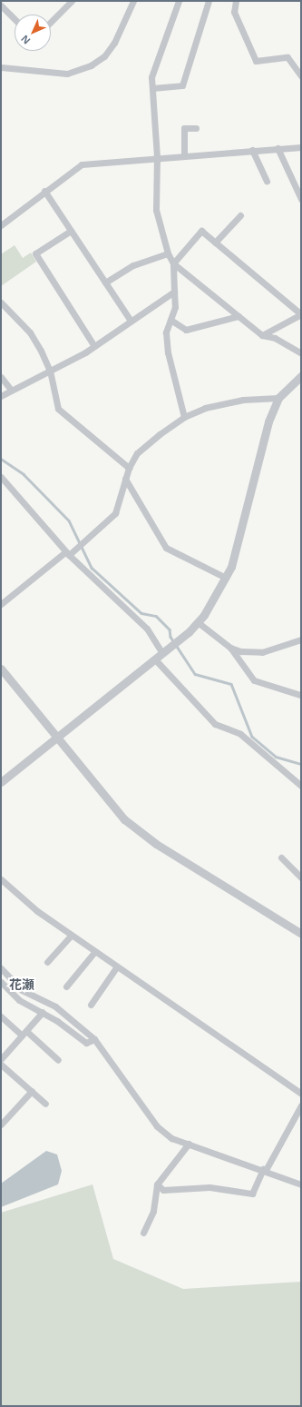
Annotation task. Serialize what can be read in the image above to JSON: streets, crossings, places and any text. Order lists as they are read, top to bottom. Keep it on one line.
{"districts":["花瀬"],"north":"bottom left"}
